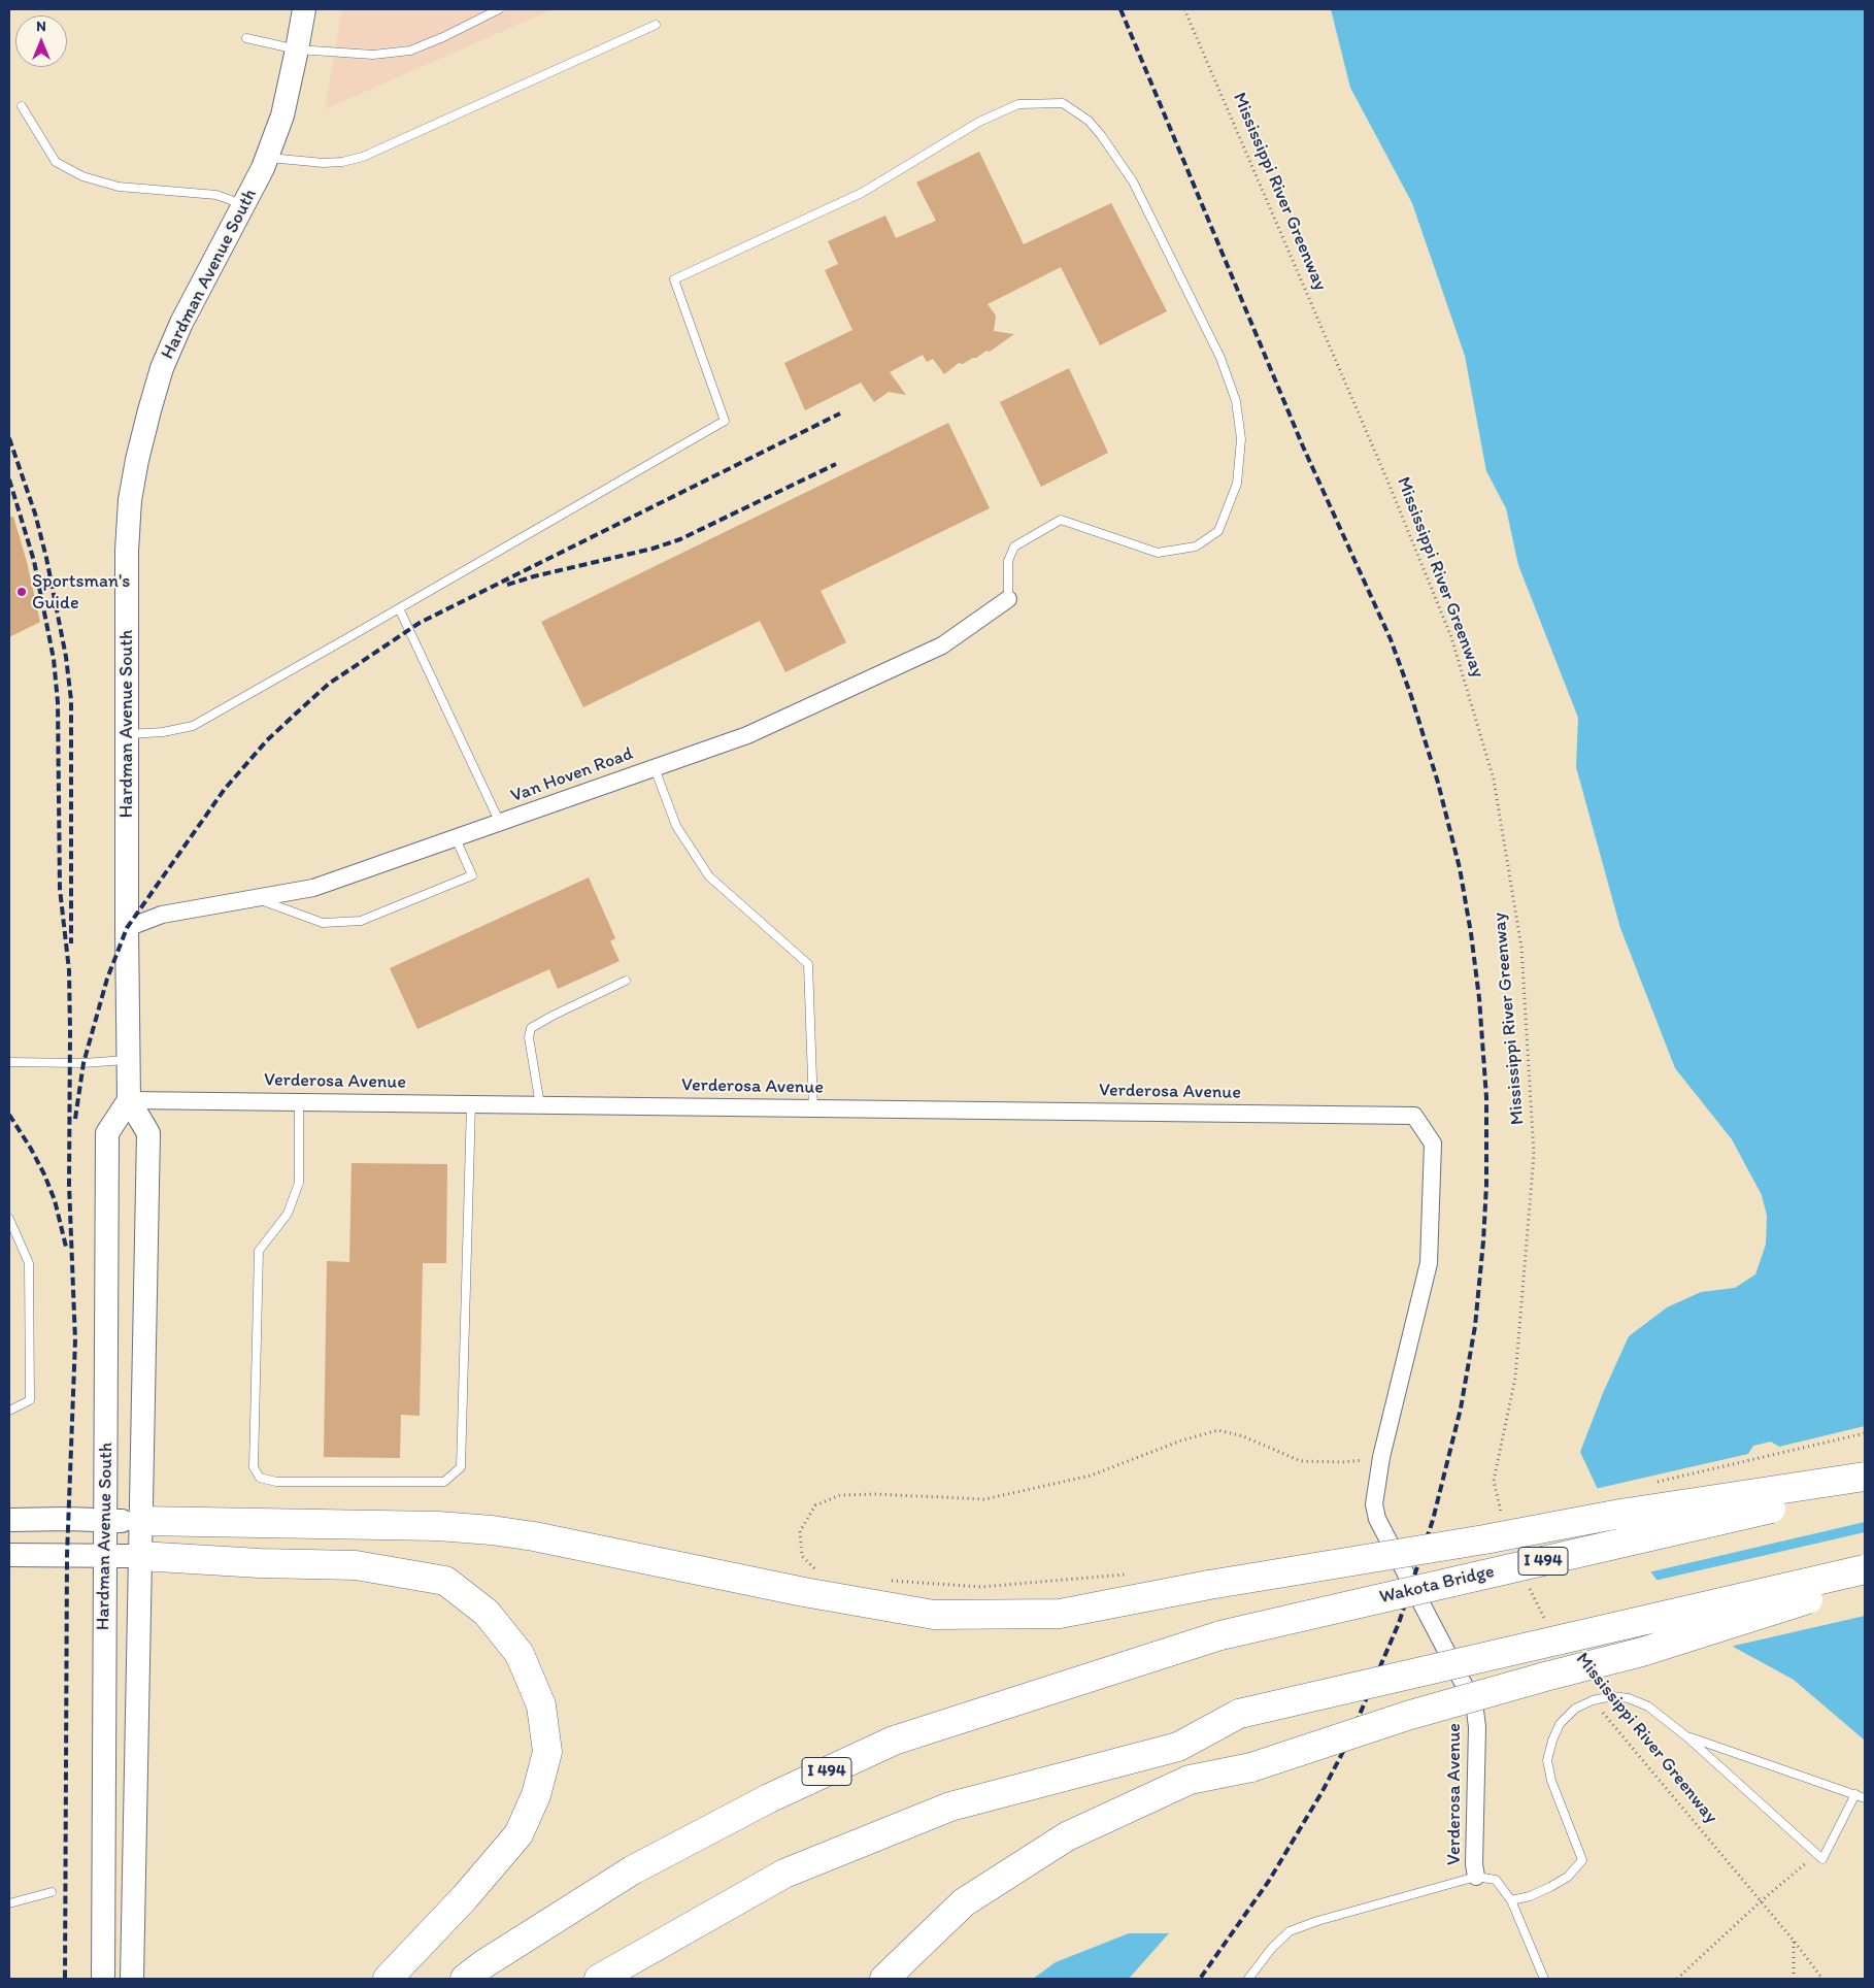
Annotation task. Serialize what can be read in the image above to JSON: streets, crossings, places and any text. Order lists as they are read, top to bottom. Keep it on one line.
{"streets":{"highway":["I 494","Wakota Bridge"],"street":["Hardman Avenue South","Van Hoven Road","Verderosa Avenue"],"path":["Mississippi River Greenway"]},"crossings":[["Hardman Avenue South","Van Hoven Road"],["Hardman Avenue South","Verderosa Avenue"]],"places":["Sportsman's Guide"],"north":"top"}
